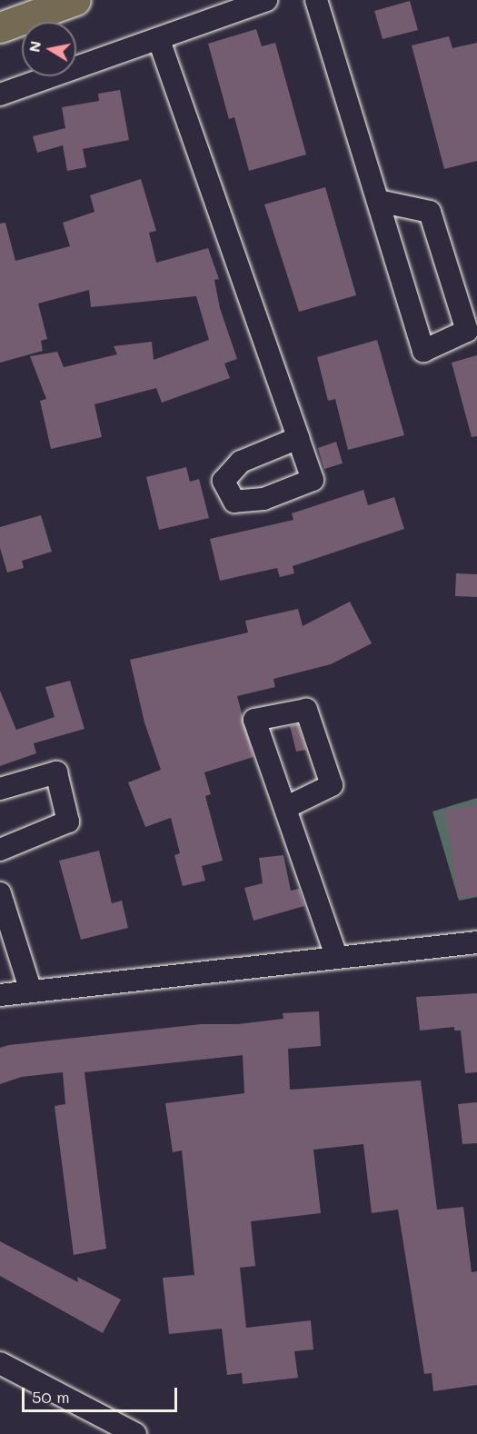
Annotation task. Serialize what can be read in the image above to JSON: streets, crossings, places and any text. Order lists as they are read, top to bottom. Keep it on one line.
{"scale_bar":"50 m","north":"left"}
